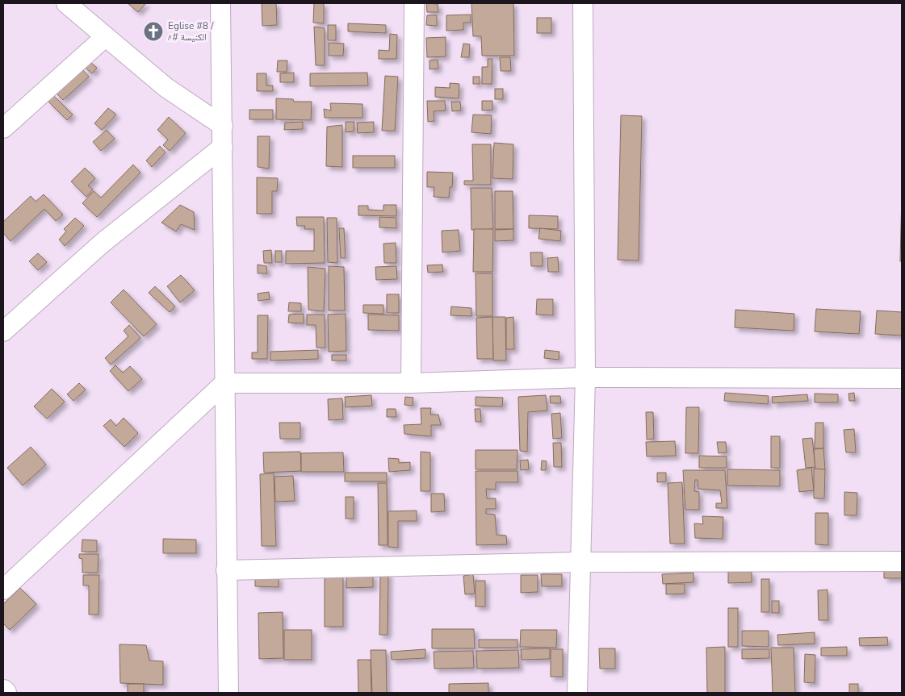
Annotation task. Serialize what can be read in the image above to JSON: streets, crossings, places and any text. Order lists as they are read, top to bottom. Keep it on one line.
{"places":{"church":["Eglise #8 / الكنيسة #٨"]}}
